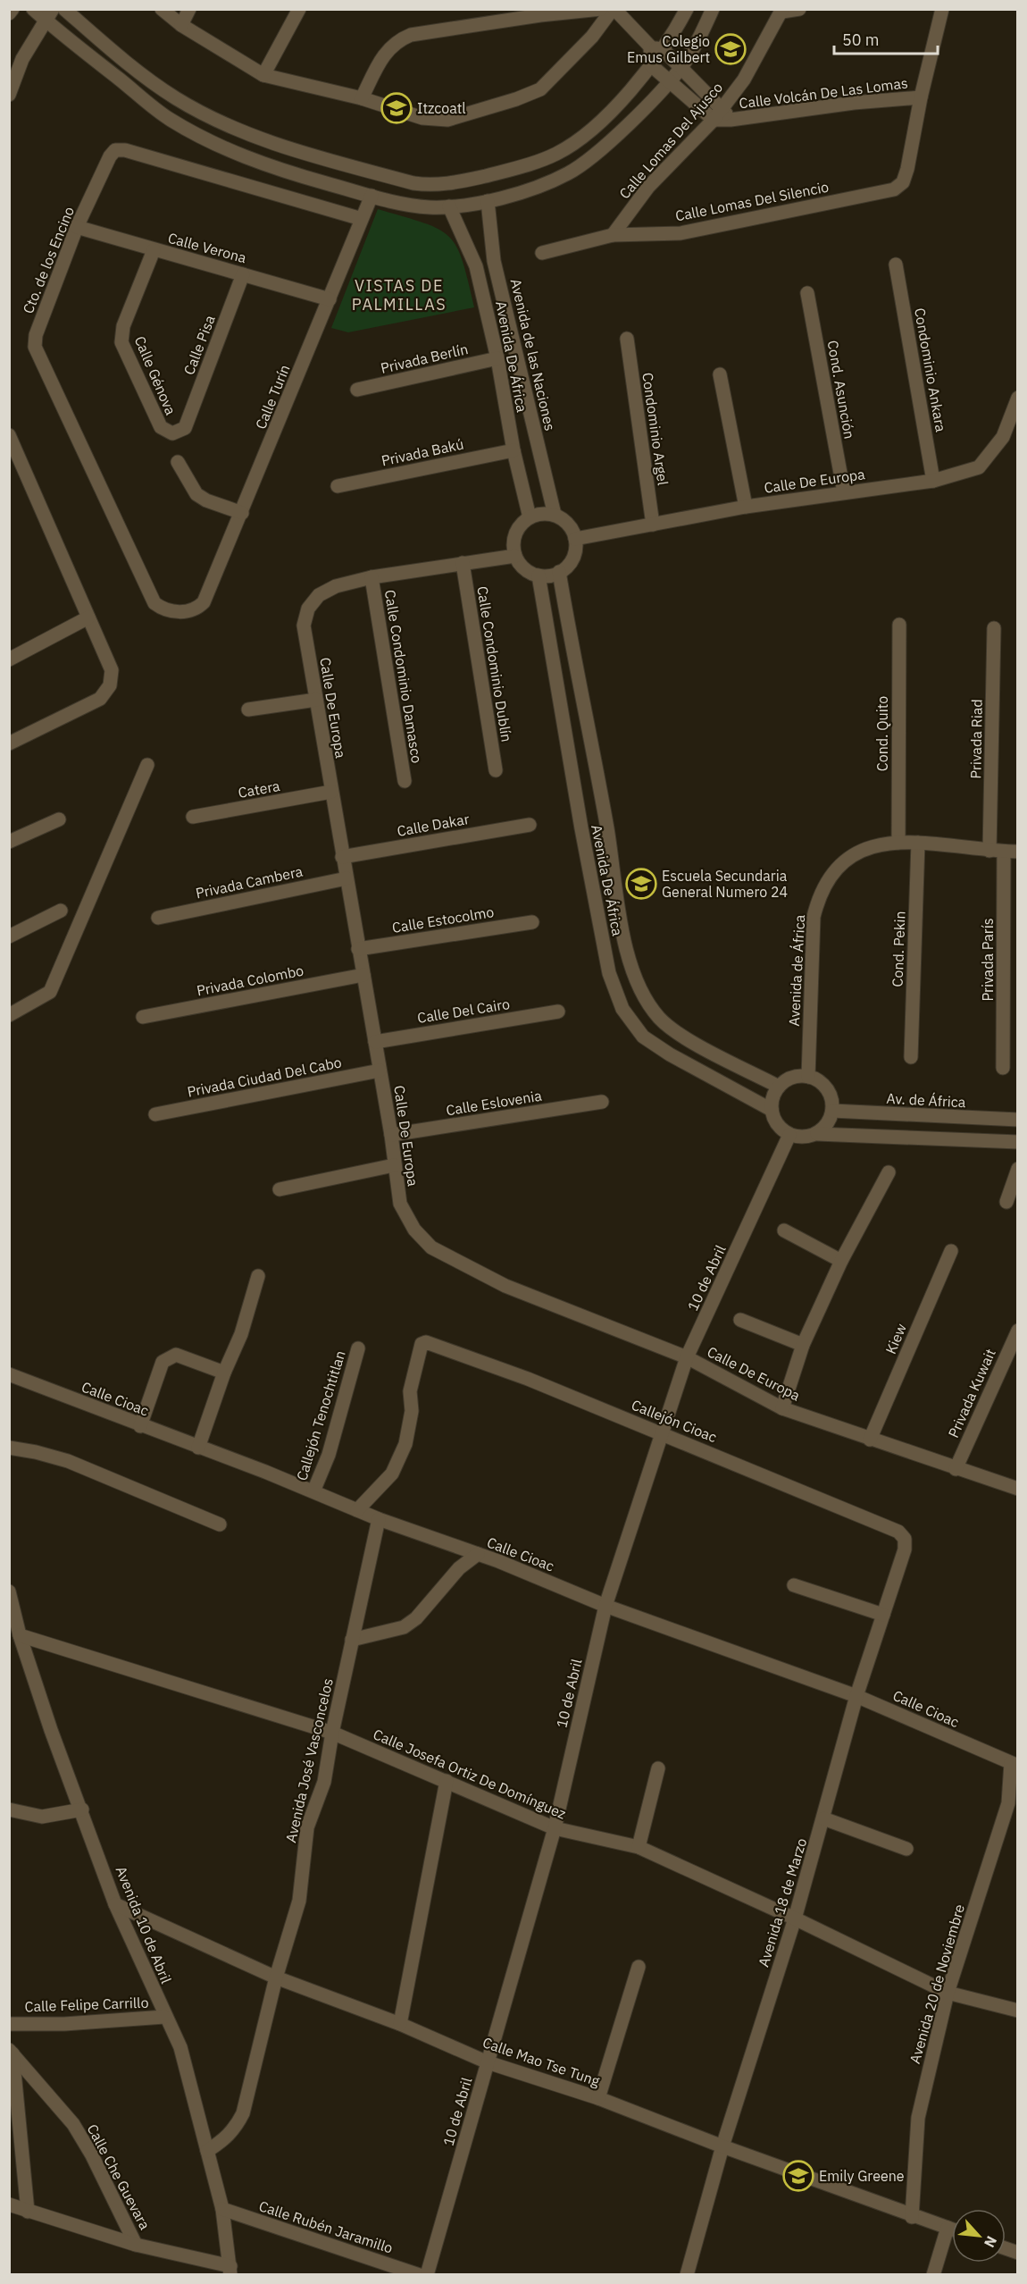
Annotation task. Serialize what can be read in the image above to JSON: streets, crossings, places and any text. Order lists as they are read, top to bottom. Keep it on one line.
{"streets":{"street":["Calle Volcán De Las Lomas","Calle Lomas Del Ajusco","Calle Lomas Del Silencio","Calle Verona","Cto. de los Encino","Calle Pisa","Avenida de las Naciones","Avenida De África","Privada Berlín","Condominio Ankara","Calle Génova","Cond. Asunción","Calle Turín","Condominio Argel","Privada Bakú","Calle De Europa","Calle Condominio Dublín","Calle Condominio Damasco","Cond. Quito","Privada Riad","Catera","Calle Dakar","Privada Cambera","Calle Estocolmo","Cond. Pekin","Privada París","Avenida de África","Privada Colombo","Calle Del Cairo","Privada Ciudad Del Cabo","Av. de África","Calle Eslovenia","10 de Abril","Kiew","Privada Kuwait","Calle Cioac","Callejón Tenochtitlan","Callejón Cioac","Avenida José Vasconcelos","Calle Josefa Ortiz De Domínguez","Avenida 18 de Marzo","Avenida 10 de Abril","Avenida 20 de Noviembre","Calle Felipe Carrillo","Calle Mao Tse Tung","Calle Che Guevara","Calle Rubén Jaramillo"]},"crossings":[["Calle Volcán De Las Lomas","Calle Lomas Del Ajusco"],["Calle Volcán De Las Lomas","Calle Lomas Del Silencio"],["Calle Lomas Del Ajusco","Calle Lomas Del Silencio"],["Calle Verona","Cto. de los Encino"],["Calle Verona","Calle Pisa"],["Calle Verona","Calle Génova"],["Calle Verona","Calle Turín"],["Cto. de los Encino","Calle Turín"],["Calle Pisa","Calle Génova"],["Avenida de las Naciones","Avenida De África"],["Avenida de las Naciones","Calle De Europa"],["Avenida De África","Privada Berlín"],["Avenida De África","Privada Bakú"],["Avenida De África","Calle De Europa"],["Avenida De África","Avenida de África"],["Avenida De África","Av. de África"],["Avenida De África","10 de Abril"],["Condominio Ankara","Calle De Europa"],["Cond. Asunción","Calle De Europa"],["Condominio Argel","Calle De Europa"],["Calle De Europa","Calle Condominio Dublín"],["Calle De Europa","Calle Condominio Damasco"],["Calle De Europa","Catera"],["Calle De Europa","Calle Dakar"],["Calle De Europa","Privada Cambera"],["Calle De Europa","Calle Estocolmo"],["Calle De Europa","Privada Colombo"],["Calle De Europa","Calle Del Cairo"],["Calle De Europa","Privada Ciudad Del Cabo"],["Calle De Europa","Calle Eslovenia"],["Calle De Europa","10 de Abril"],["Calle De Europa","Kiew"],["Calle De Europa","Privada Kuwait"],["Cond. Quito","Avenida de África"],["Privada Riad","Avenida de África"],["Cond. Pekin","Avenida de África"],["Privada París","Avenida de África"],["Avenida de África","Av. de África"],["Avenida de África","10 de Abril"],["Av. de África","10 de Abril"],["10 de Abril","Calle Cioac"],["10 de Abril","Callejón Cioac"],["10 de Abril","Calle Josefa Ortiz De Domínguez"],["10 de Abril","Calle Mao Tse Tung"],["Calle Cioac","Callejón Tenochtitlan"],["Calle Cioac","Callejón Cioac"],["Calle Cioac","Avenida José Vasconcelos"],["Calle Cioac","Avenida 18 de Marzo"],["Calle Cioac","Avenida 20 de Noviembre"],["Callejón Cioac","Avenida 18 de Marzo"],["Avenida José Vasconcelos","Calle Josefa Ortiz De Domínguez"],["Avenida José Vasconcelos","Avenida 10 de Abril"],["Avenida José Vasconcelos","Calle Mao Tse Tung"],["Calle Josefa Ortiz De Domínguez","Avenida 18 de Marzo"],["Calle Josefa Ortiz De Domínguez","Avenida 10 de Abril"],["Calle Josefa Ortiz De Domínguez","Avenida 20 de Noviembre"],["Avenida 18 de Marzo","Calle Mao Tse Tung"],["Avenida 10 de Abril","Calle Felipe Carrillo"],["Avenida 10 de Abril","Calle Mao Tse Tung"],["Avenida 10 de Abril","Calle Rubén Jaramillo"],["Avenida 20 de Noviembre","Calle Mao Tse Tung"]],"districts":["VISTAS DE PALMILLAS"],"places":{"school or university":["Colegio Emus Gilbert","Itzcoatl","Escuela Secundaria General Numero 24","Emily Greene"]},"scale_bar":"50 m","north":"bottom right"}
